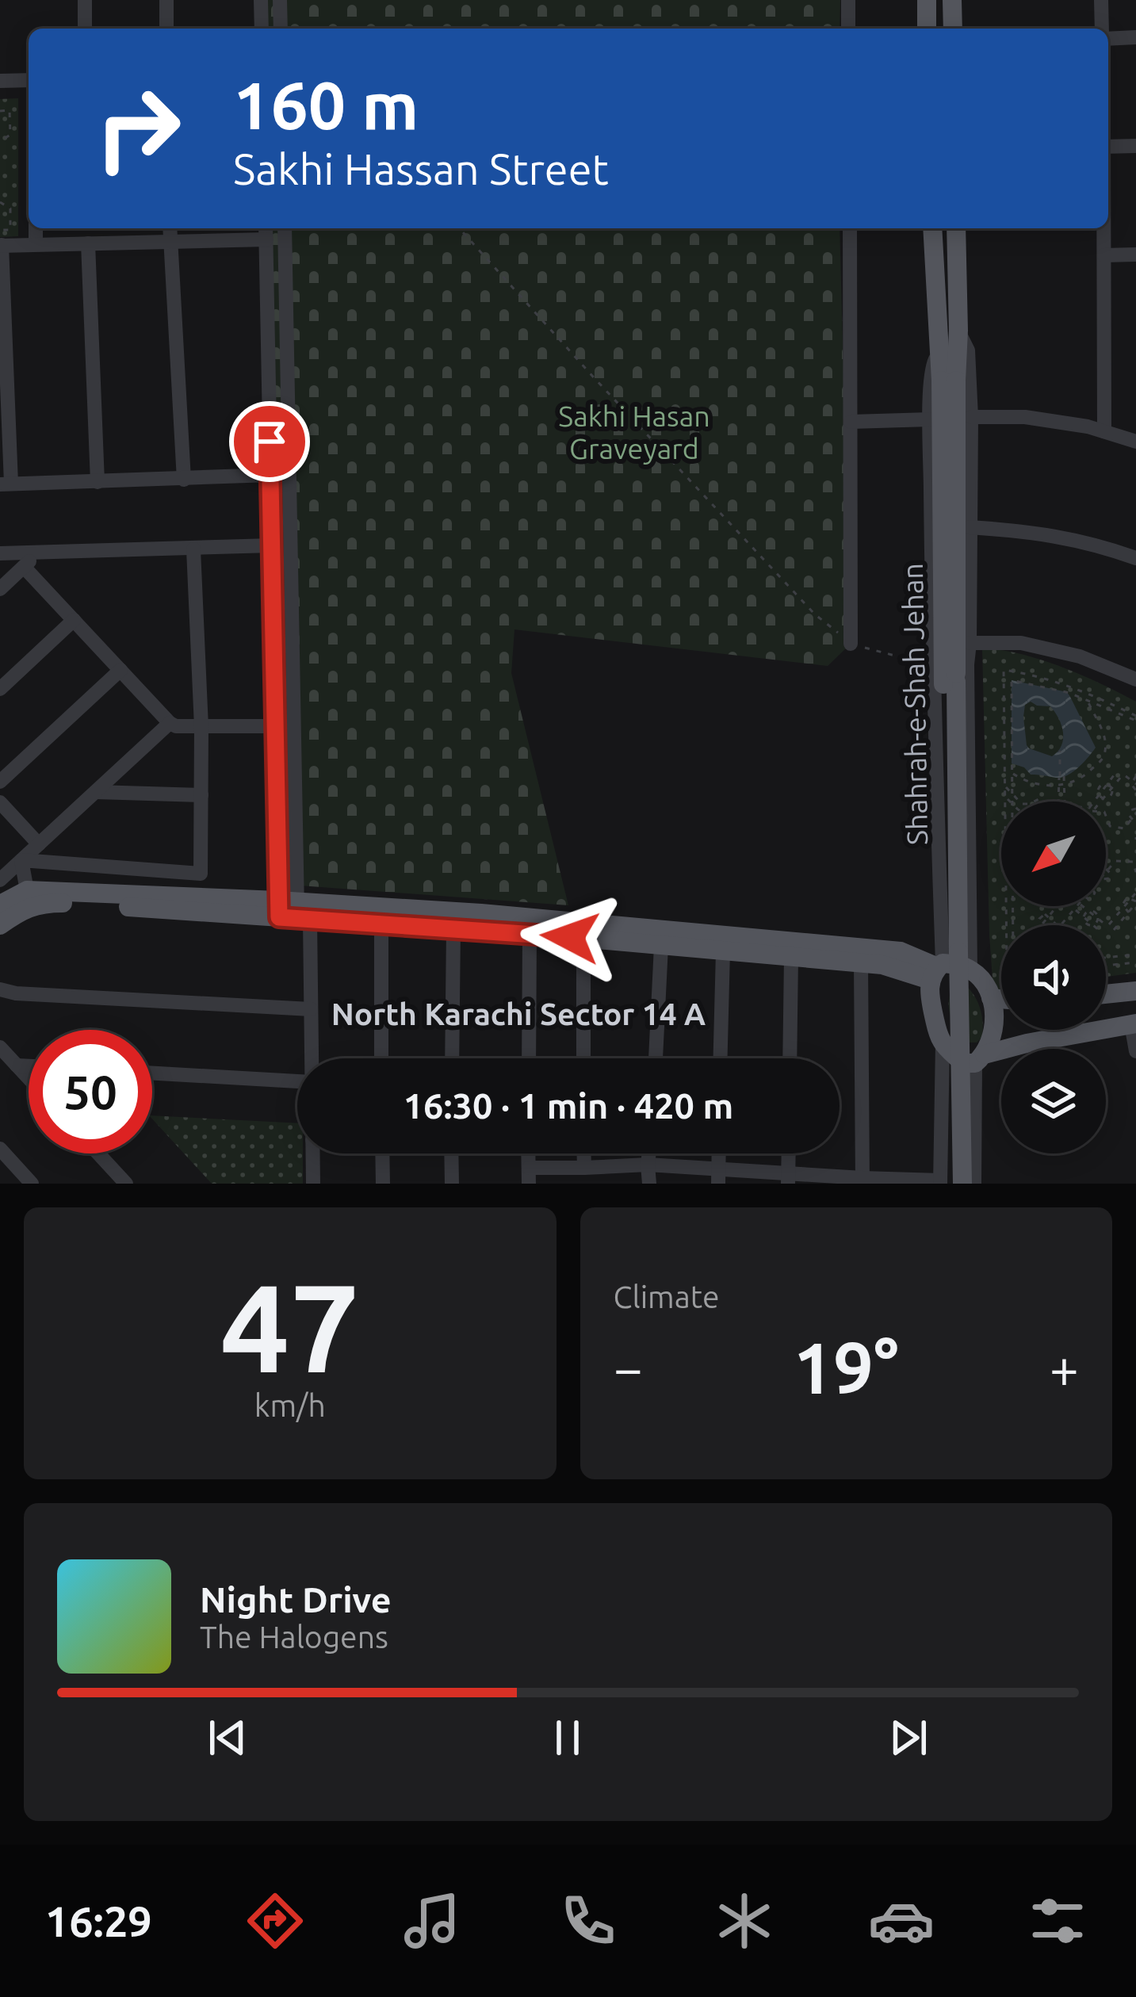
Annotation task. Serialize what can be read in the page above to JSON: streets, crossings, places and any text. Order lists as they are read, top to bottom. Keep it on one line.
{"streets":{"main road":["Shahrah-e-Shah Jehan"]},"districts":["North Karachi Sector 14 A"],"parks":["Sakhi Hasan Graveyard"],"north":"bottom left","page":{"turn":["160 m","Sakhi Hassan Street"],"limit":"50","trip":"16:30 · 1 min · 420 m","tile":[["47","km/h"],"Climate"],"heat":["−","19°","+"],"song":["Night Drive","The Halogens"],"tabs":"16:29"}}
